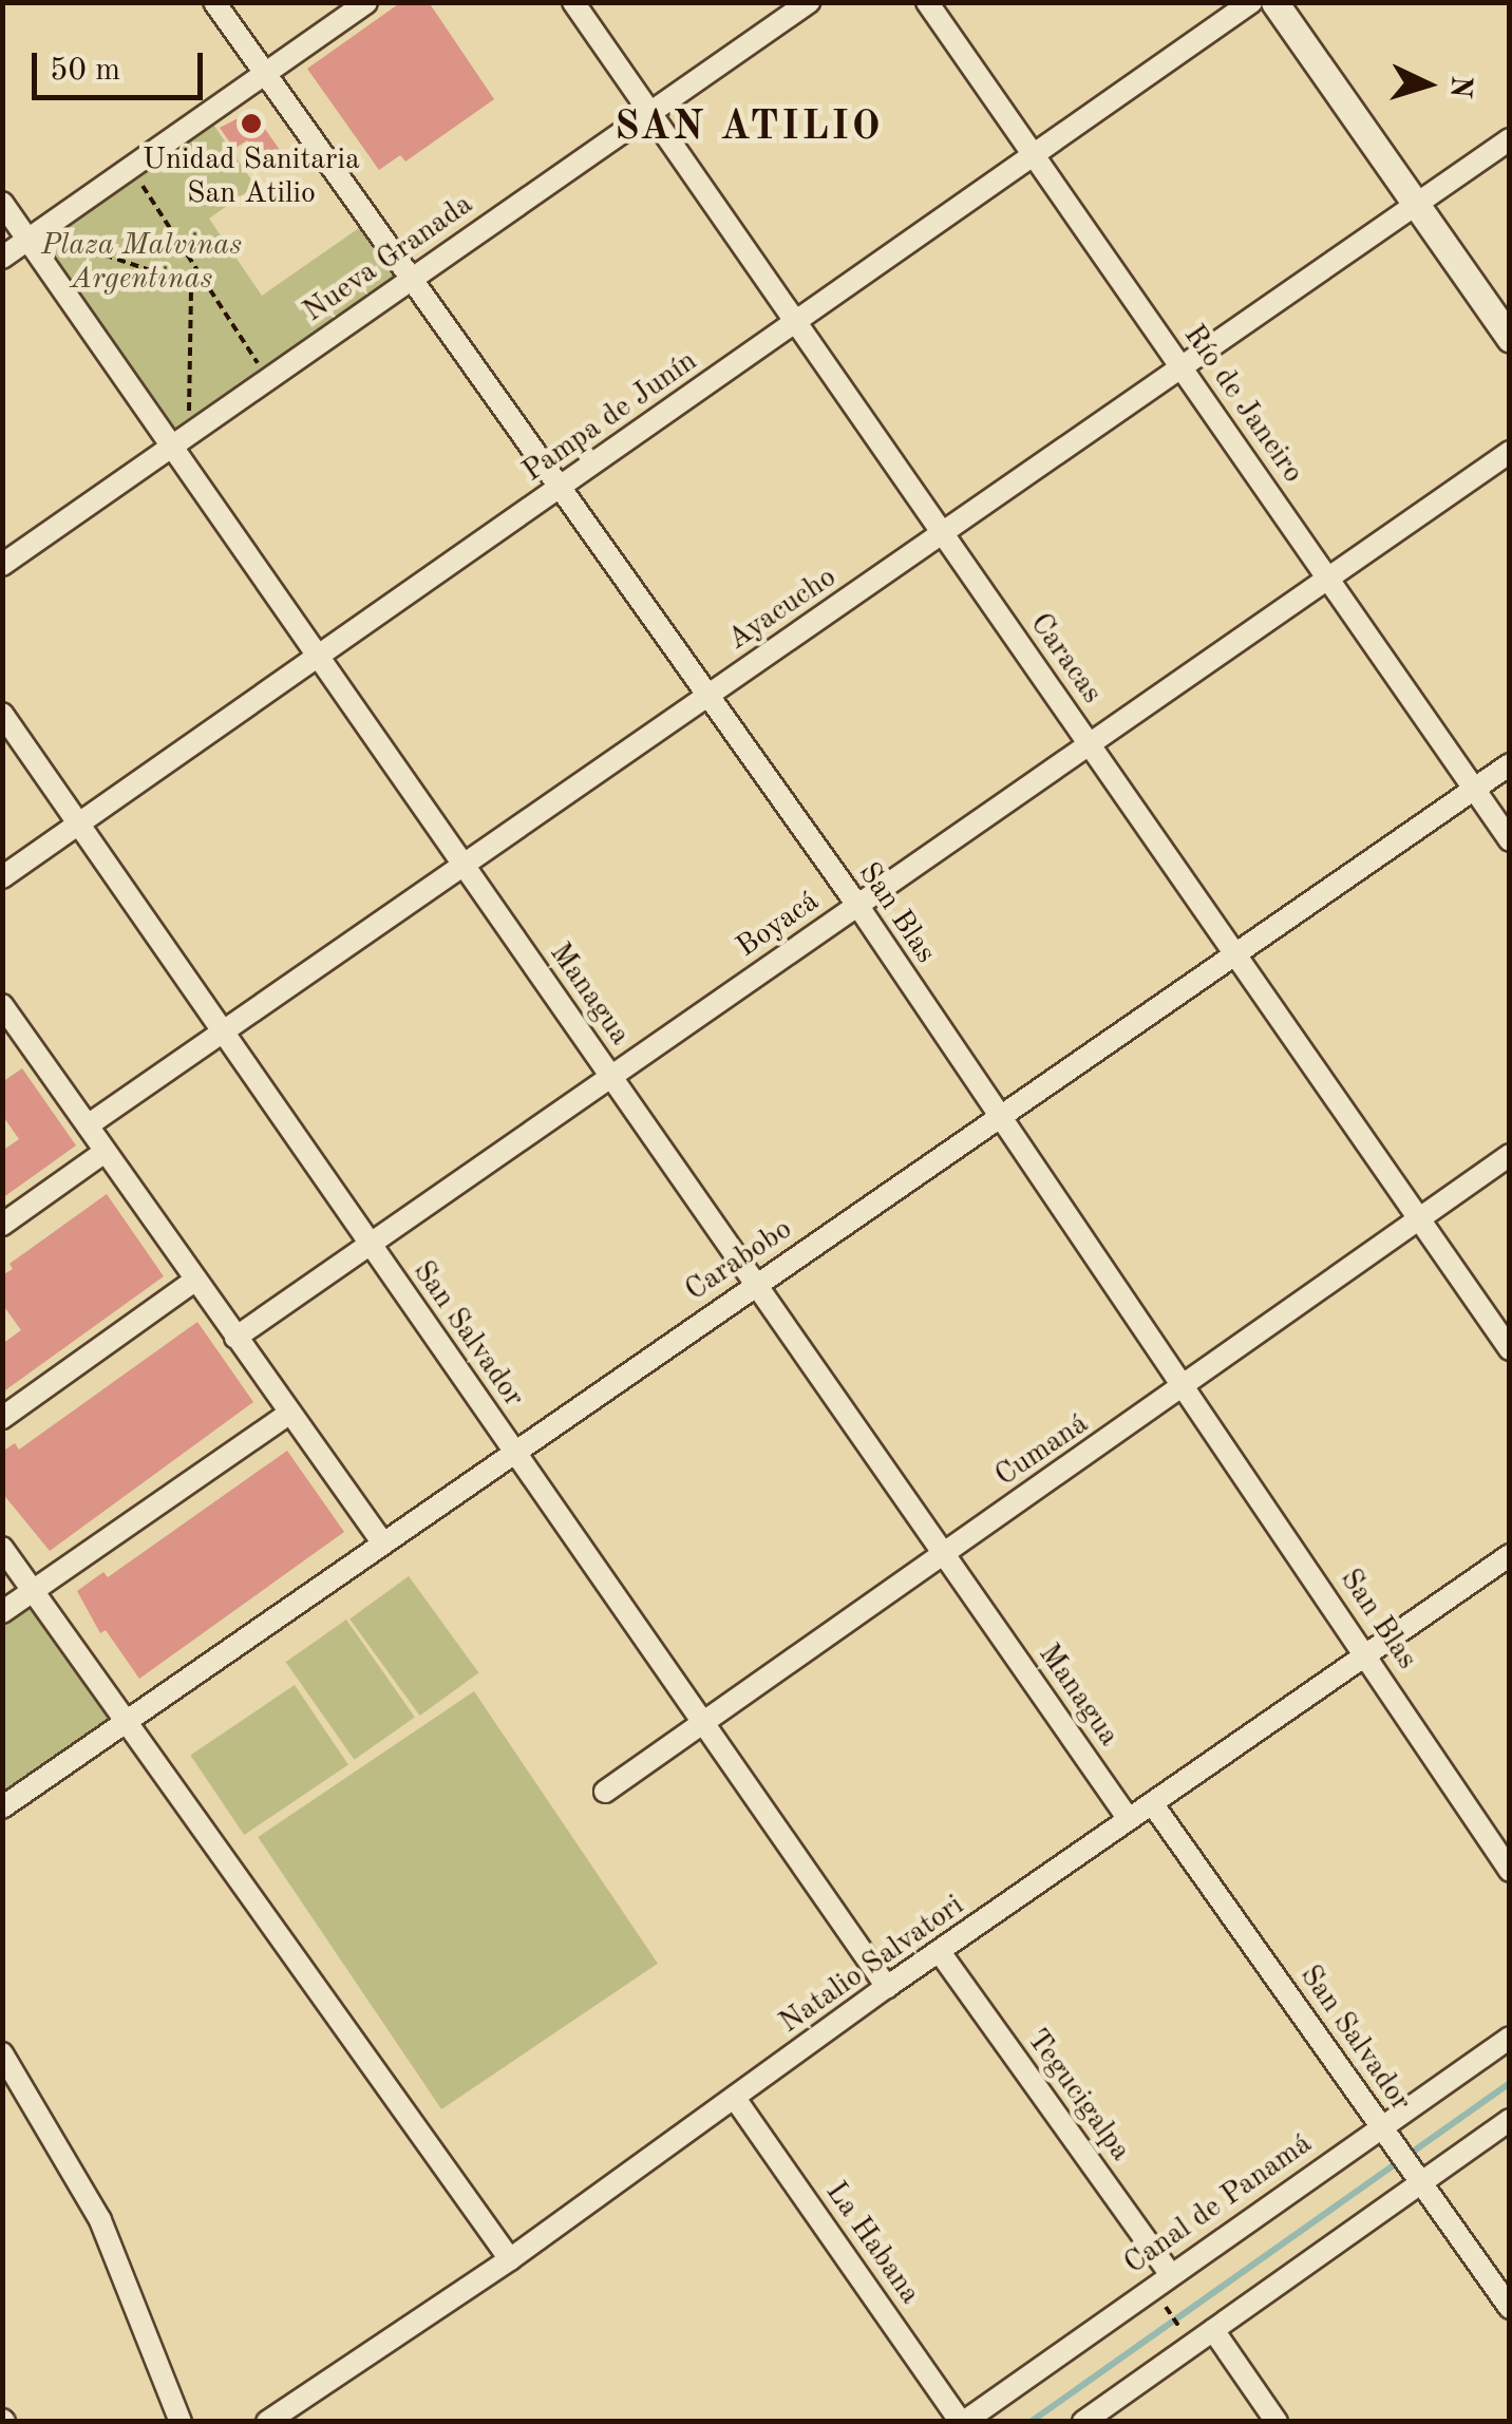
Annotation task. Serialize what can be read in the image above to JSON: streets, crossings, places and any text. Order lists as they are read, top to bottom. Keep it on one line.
{"streets":{"street":["Nueva Granada","Río de Janeiro","Pampa de Junín","Ayacucho","Caracas","San Blas","Boyacá","Managua","Carabobo","San Salvador","Cumaná","Natalio Salvatori","Tegucigalpa","Canal de Panamá","La Habana"]},"crossings":[["Nueva Granada","Caracas"],["Nueva Granada","San Blas"],["Nueva Granada","Managua"],["Río de Janeiro","Pampa de Junín"],["Río de Janeiro","Ayacucho"],["Río de Janeiro","Boyacá"],["Río de Janeiro","Carabobo"],["Pampa de Junín","Caracas"],["Pampa de Junín","San Blas"],["Pampa de Junín","Managua"],["Pampa de Junín","San Salvador"],["Ayacucho","Caracas"],["Ayacucho","San Blas"],["Ayacucho","Managua"],["Ayacucho","San Salvador"],["Caracas","Boyacá"],["Caracas","Carabobo"],["Caracas","Cumaná"],["San Blas","Boyacá"],["San Blas","Carabobo"],["San Blas","Cumaná"],["San Blas","Natalio Salvatori"],["Boyacá","Managua"],["Boyacá","San Salvador"],["Managua","Carabobo"],["Managua","Cumaná"],["Managua","Natalio Salvatori"],["Carabobo","San Salvador"],["San Salvador","Cumaná"],["San Salvador","Natalio Salvatori"],["San Salvador","Canal de Panamá"],["Natalio Salvatori","Tegucigalpa"],["Natalio Salvatori","La Habana"],["Tegucigalpa","Canal de Panamá"],["Canal de Panamá","La Habana"]],"districts":["SAN ATILIO"],"parks":["Plaza Malvinas Argentinas"],"places":["Unidad Sanitaria San Atilio"],"scale_bar":"50 m","north":"right"}
